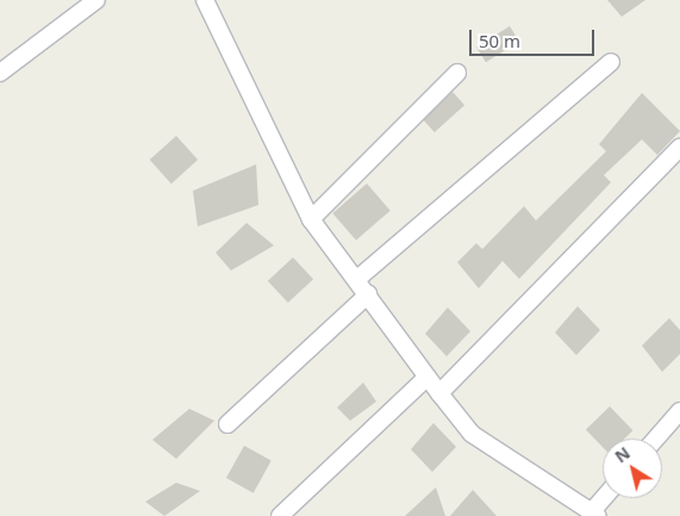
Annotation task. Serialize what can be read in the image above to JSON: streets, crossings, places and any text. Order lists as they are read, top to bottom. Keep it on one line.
{"scale_bar":"50 m","north":"top left"}
